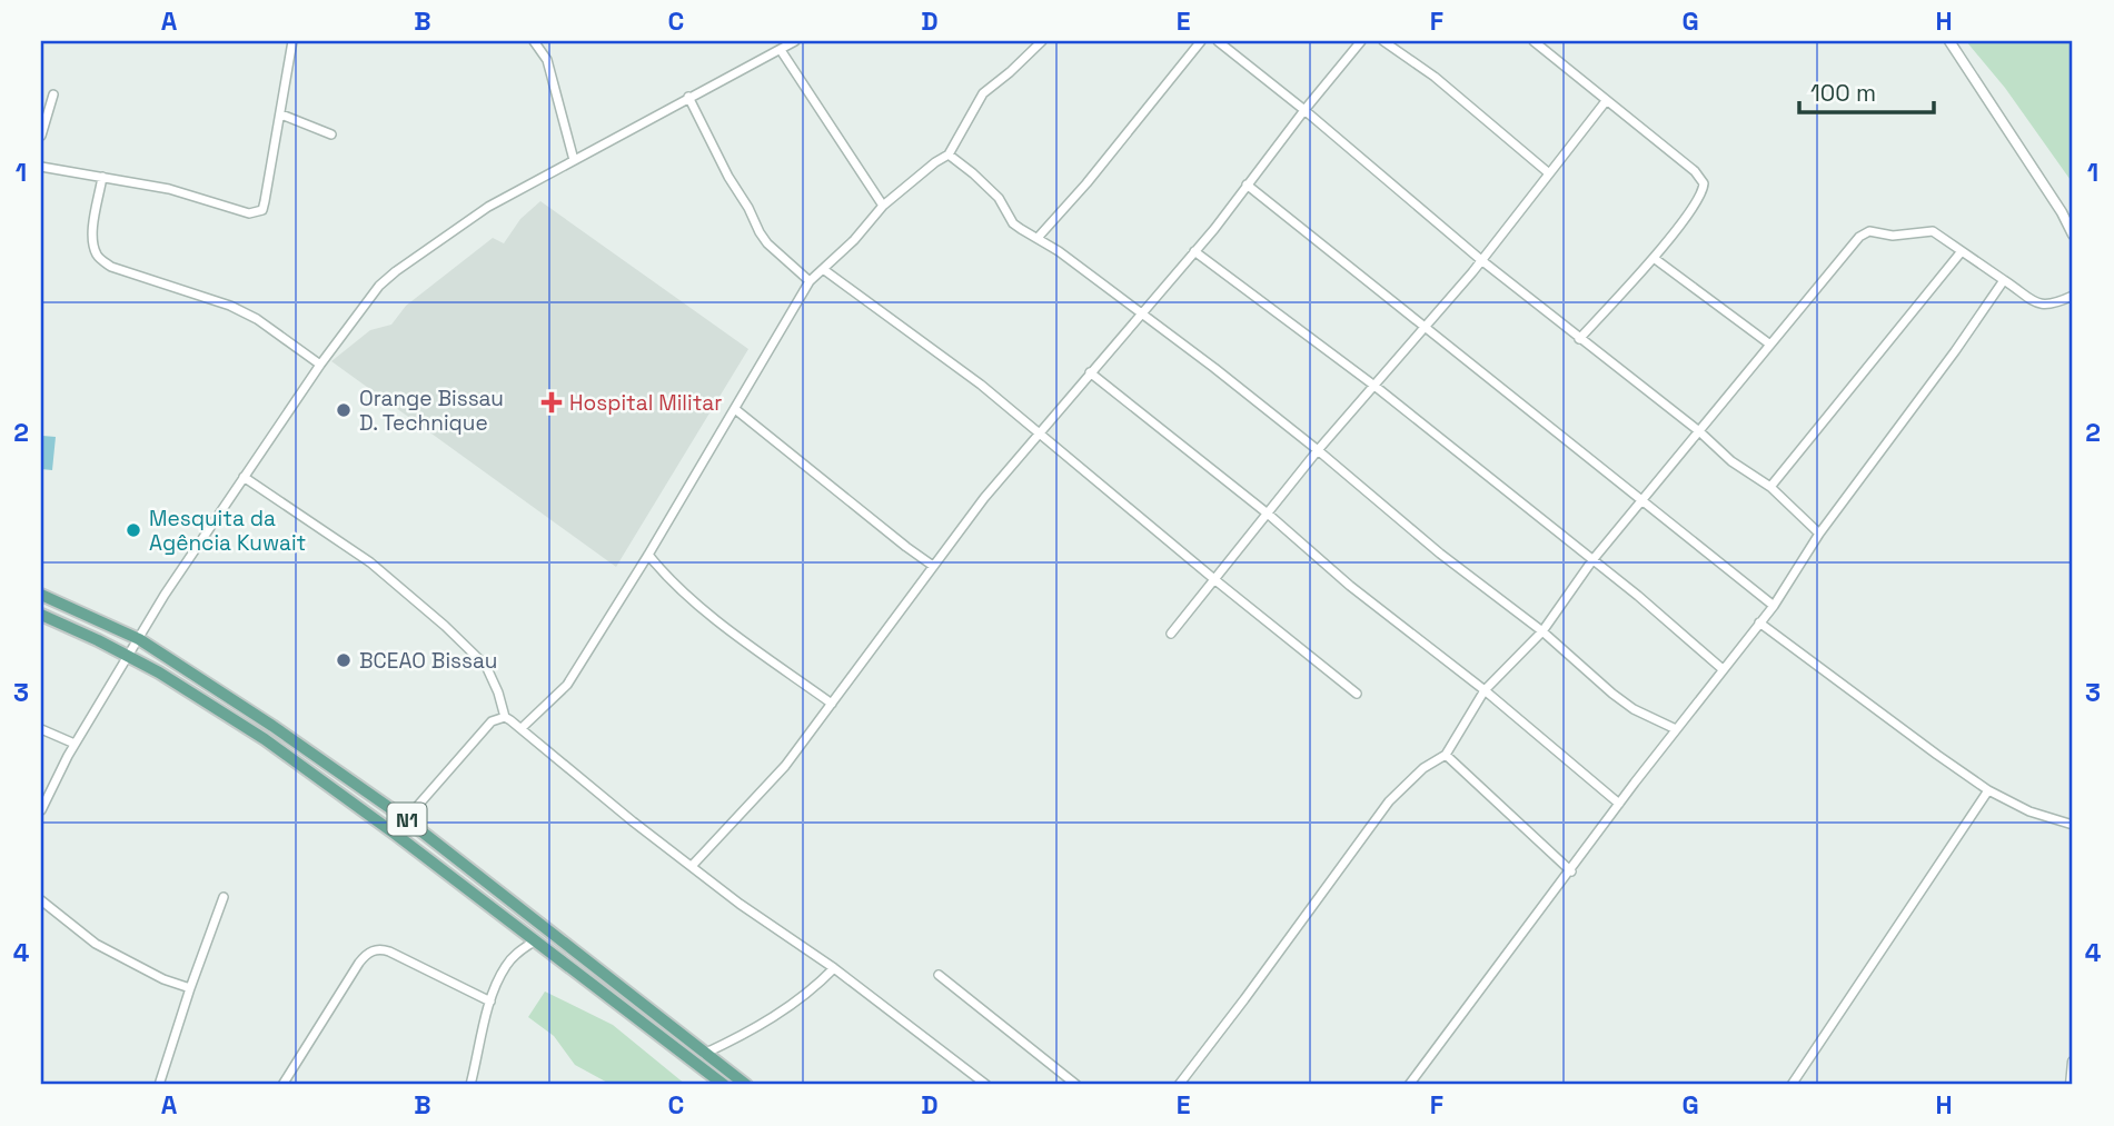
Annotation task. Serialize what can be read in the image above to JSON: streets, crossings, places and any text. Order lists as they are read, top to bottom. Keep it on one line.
{"streets":{"main road":["N1"]},"places":{"health":["Hospital Militar"],"other":["Orange Bissau D. Technique","Mesquita da Agência Kuwait","BCEAO Bissau"]},"scale_bar":"100 m","grid":{"columns":["A","B","C","D","E","F","G","H"],"rows":["1","2","3","4"]}}
